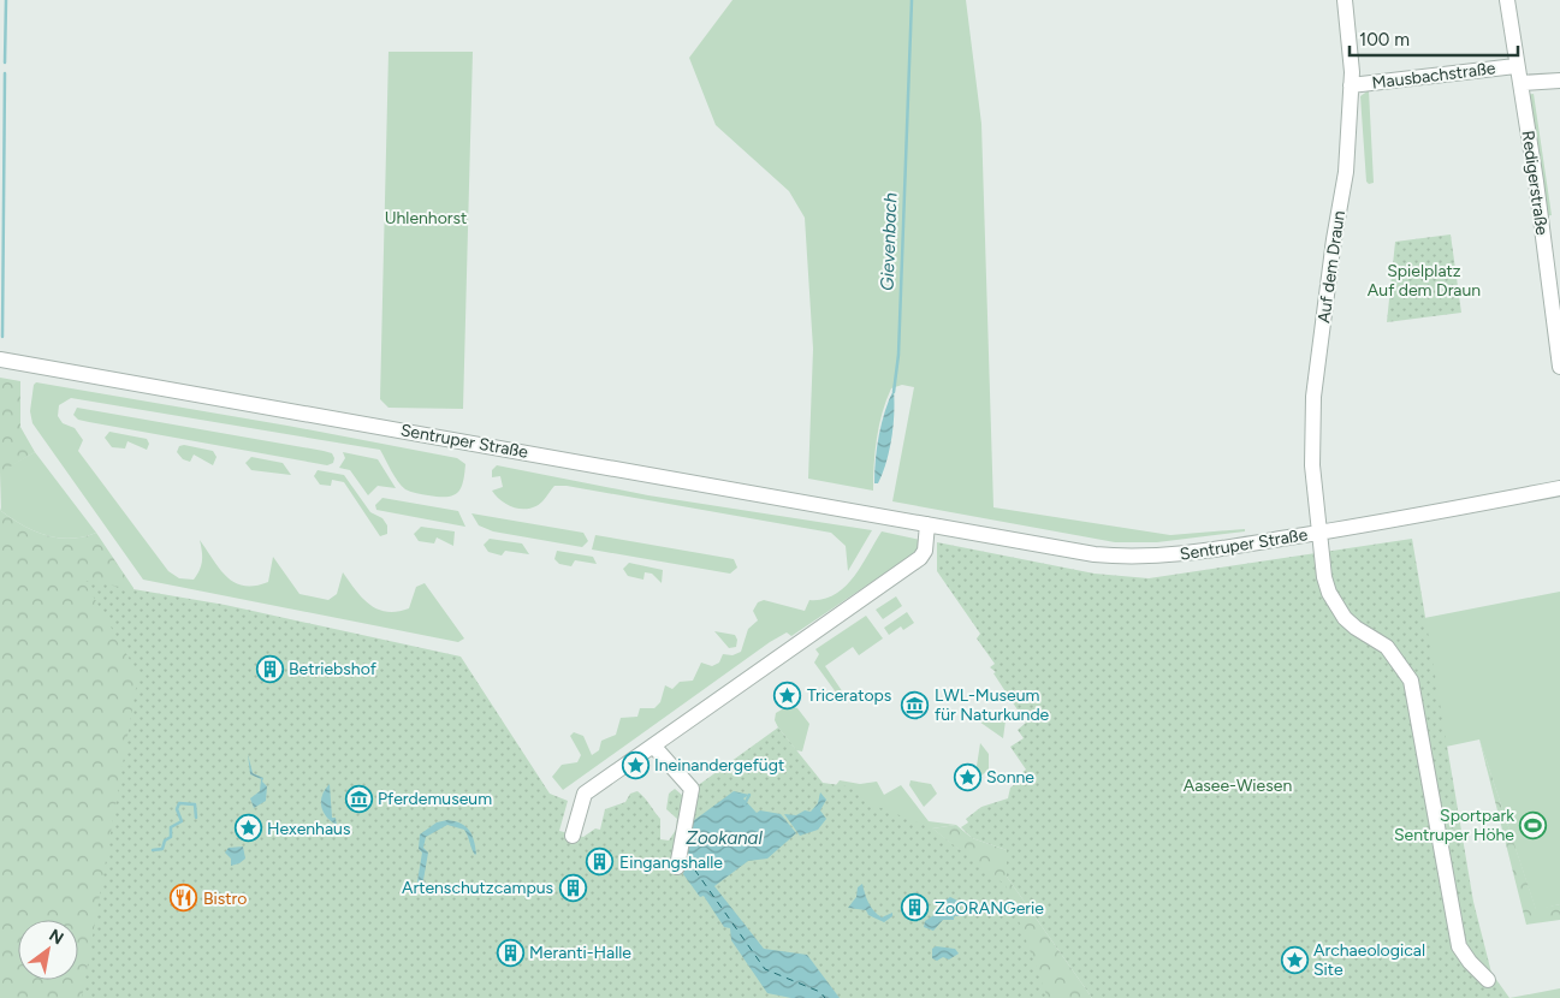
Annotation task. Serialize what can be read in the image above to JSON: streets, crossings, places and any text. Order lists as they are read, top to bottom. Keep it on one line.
{"streets":{"street":["Mausbachstraße","Redigerstraße","Auf dem Draun","Sentruper Straße"]},"crossings":[["Mausbachstraße","Redigerstraße"],["Mausbachstraße","Auf dem Draun"],["Auf dem Draun","Sentruper Straße"]],"water":["Gievenbach","Zookanal"],"parks":["Uhlenhorst","Spielplatz Auf dem Draun","Aasee-Wiesen"],"places":{"building":["Betriebshof","Eingangshalle","Artenschutzcampus","ZoORANGerie","Meranti-Halle"],"place":["Triceratops","Ineinandergefügt","Sonne","Hexenhaus","Archaeological Site"],"museum":["LWL-Museum für Naturkunde","Pferdemuseum"],"sports":["Sportpark Sentruper Höhe"],"restaurant":["Bistro"]},"scale_bar":"100 m","north":"top right"}
